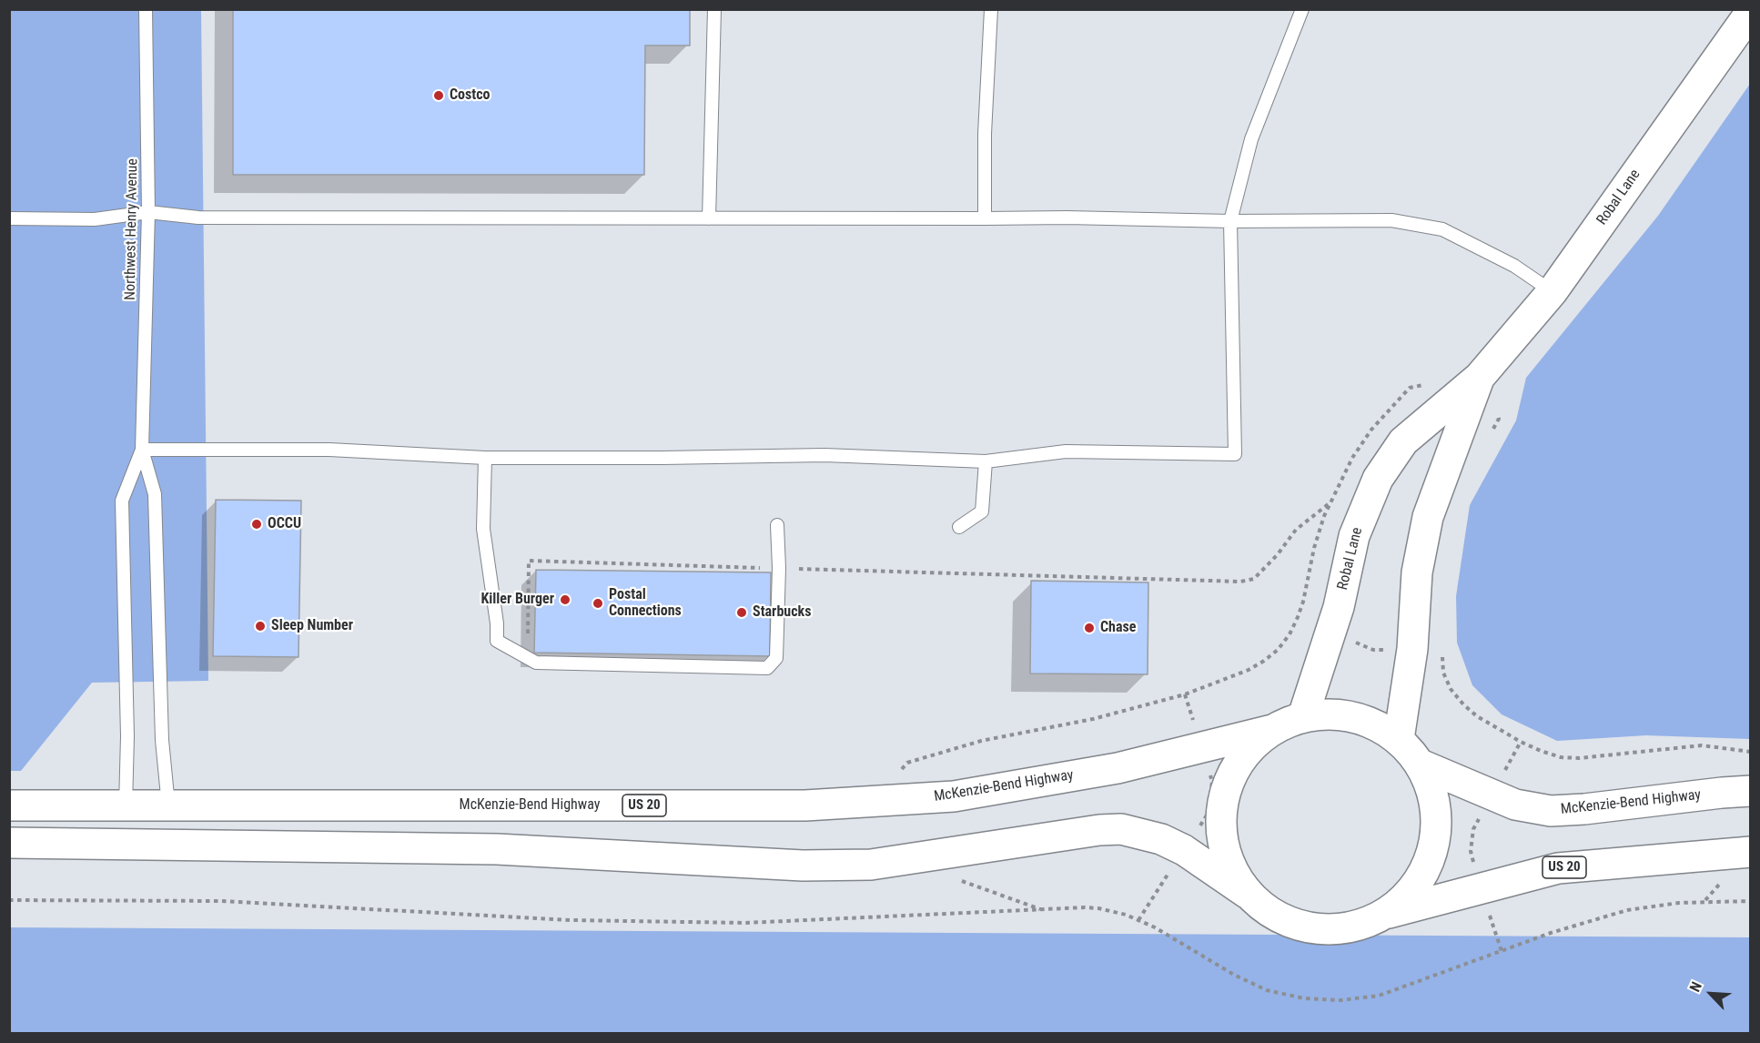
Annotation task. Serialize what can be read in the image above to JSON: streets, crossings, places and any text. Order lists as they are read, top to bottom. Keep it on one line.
{"streets":{"main road":["Robal Lane","McKenzie-Bend Highway","US 20"],"lane":["Northwest Henry Avenue"]},"places":["Costco","OCCU","Killer Burger","Postal Connections","Starbucks","Sleep Number","Chase"],"north":"top left"}
